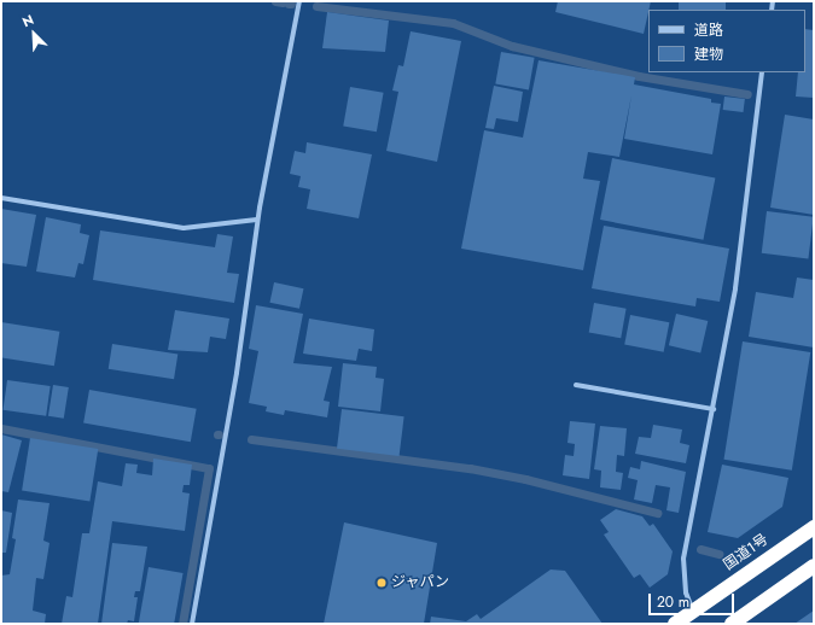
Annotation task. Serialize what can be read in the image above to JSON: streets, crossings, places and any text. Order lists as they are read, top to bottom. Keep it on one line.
{"streets":{"highway":["国道1号"]},"places":["ジャパン"],"legend":["道路","建物"],"scale_bar":"20 m","north":"top left"}
